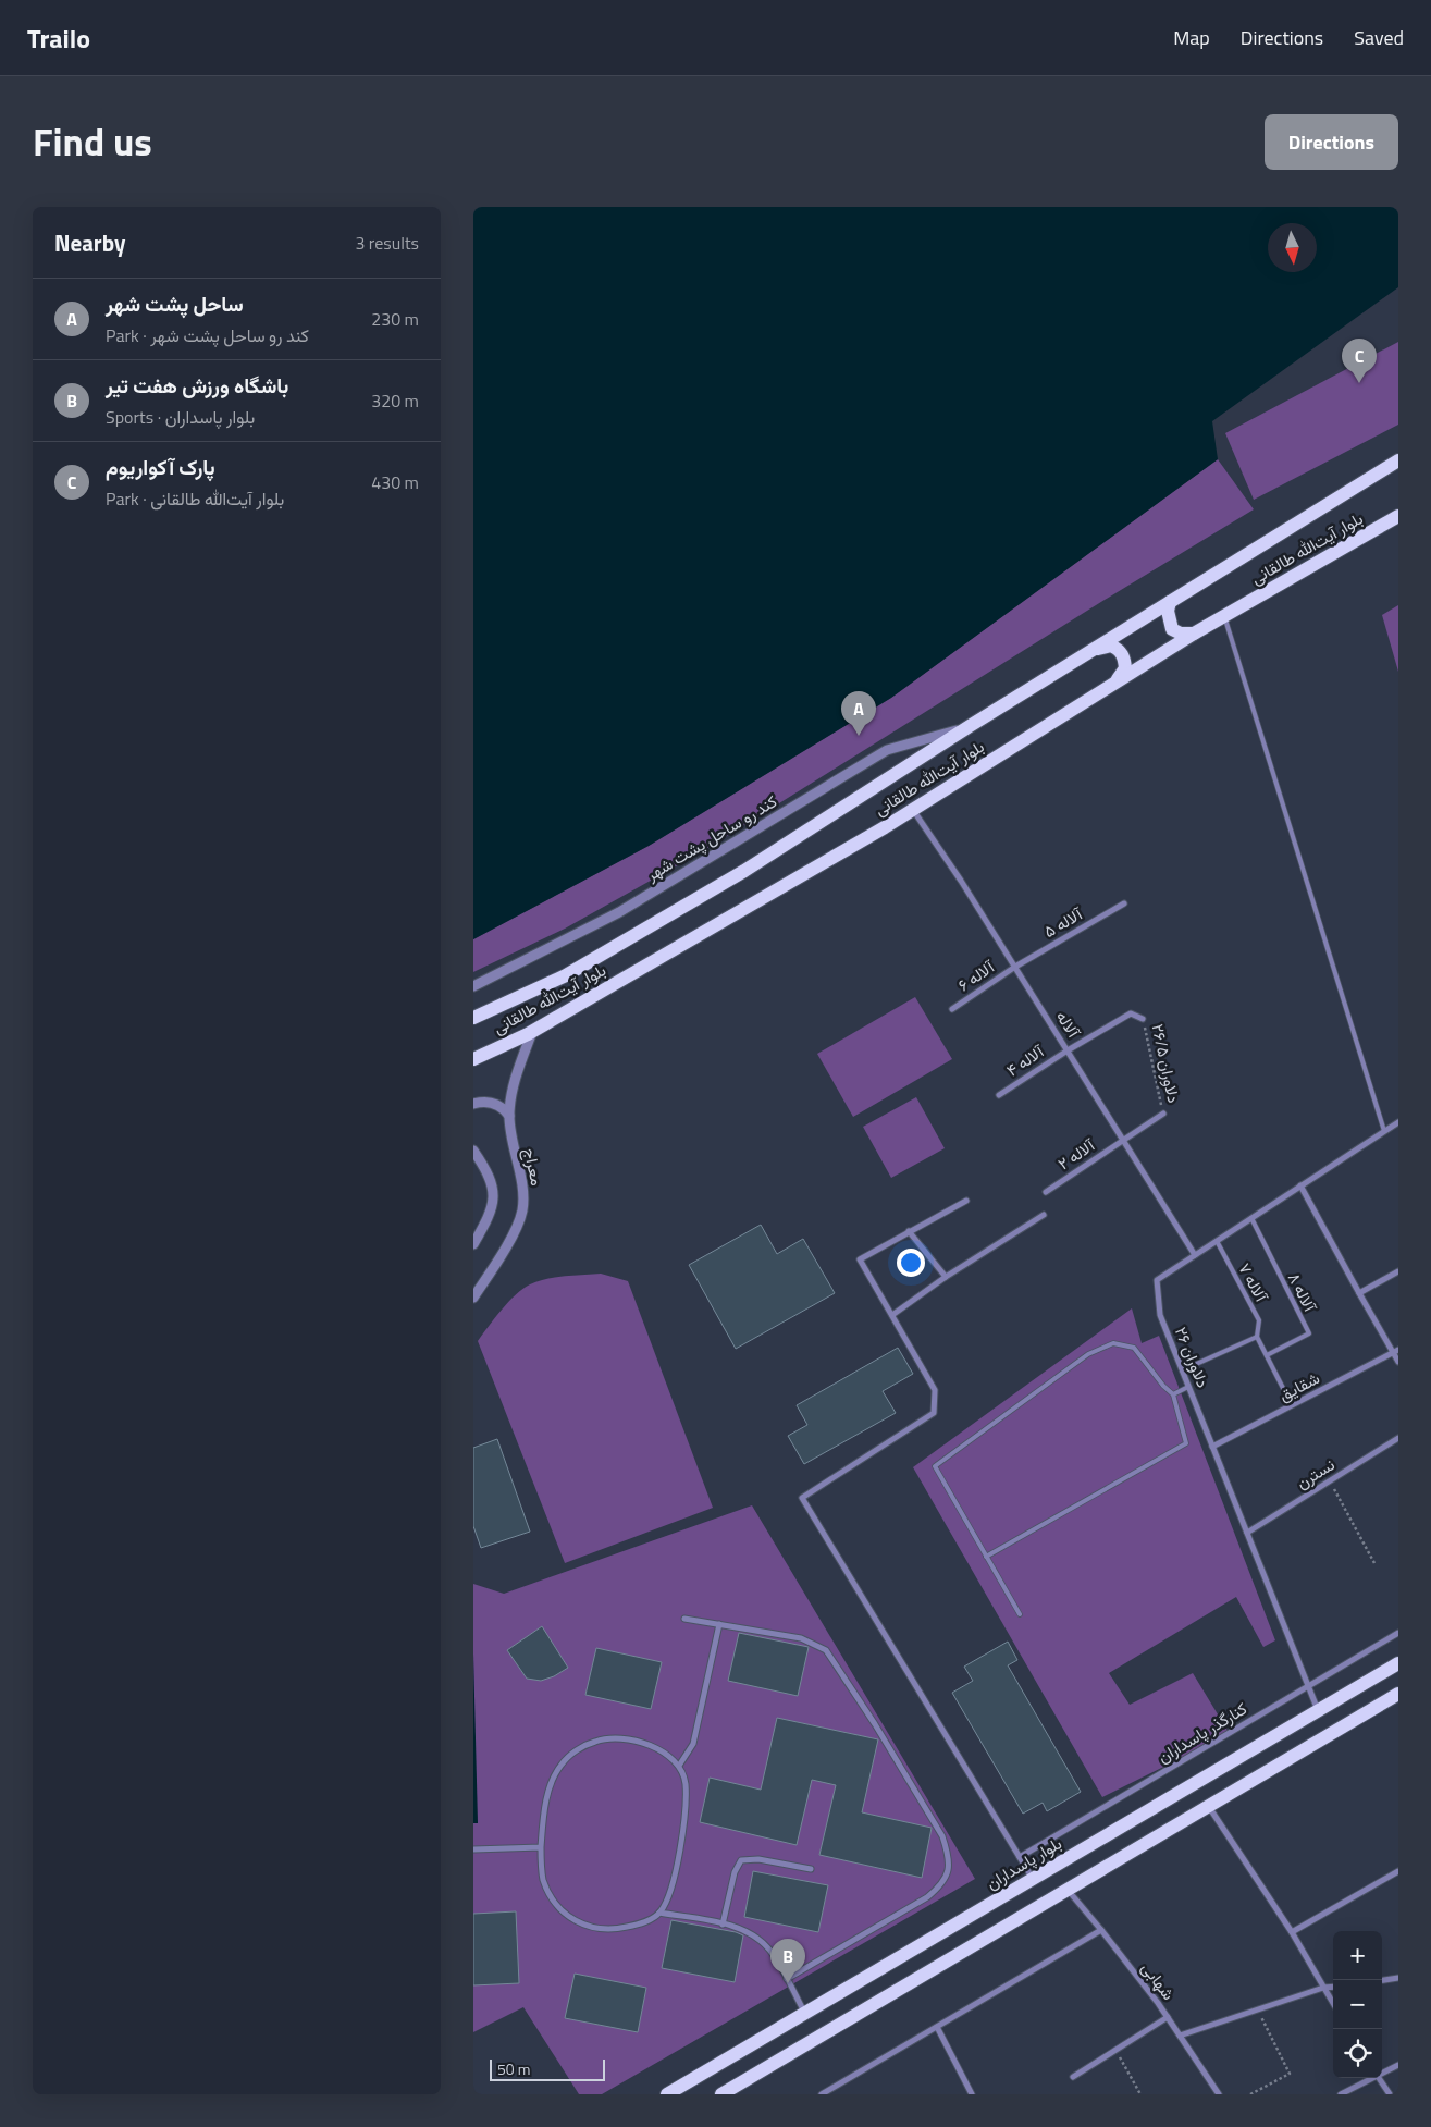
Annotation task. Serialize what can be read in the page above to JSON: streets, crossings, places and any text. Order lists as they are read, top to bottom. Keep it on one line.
{"streets":{"main road":["بلوار آیت‌الله طالقانی","بلوار پاسداران"],"street":["کند رو ساحل پشت شهر","آلاله ۵","آلاله ۶","آلاله","آلاله ۴","آلاله ۲","معراج","دلاوران ۲۶","شقایق","نسترن","کنارگذر پاسداران","شهابی"],"lane":["آلاله ۷","آلاله ۸"],"path":["دلاوران ۲۶/۵"]},"crossings":[["بلوار آیت‌الله طالقانی","کند رو ساحل پشت شهر"],["بلوار آیت‌الله طالقانی","آلاله"],["بلوار آیت‌الله طالقانی","معراج"],["آلاله ۵","آلاله ۶"],["آلاله ۵","آلاله"],["آلاله ۶","آلاله"],["آلاله","آلاله ۴"],["آلاله","آلاله ۲"],["آلاله","دلاوران ۲۶"],["آلاله ۴","دلاوران ۲۶/۵"],["دلاوران ۲۶/۵","آلاله ۲"],["آلاله ۷","دلاوران ۲۶"],["آلاله ۸","دلاوران ۲۶"],["دلاوران ۲۶","شقایق"],["دلاوران ۲۶","نسترن"],["دلاوران ۲۶","کنارگذر پاسداران"],["دلاوران ۲۶","بلوار پاسداران"]],"scale_bar":"50 m","north":"bottom","page":{"header":"Trailo","nav":["Map","Directions","Saved"],"title":"Find us","buttons":"Directions","heading":["Nearby","3 results"],"list":[{"mark":"A","name":"ساحل پشت شهر","note":"Park · کند رو ساحل پشت شهر","value":"230 m"},{"mark":"B","name":"باشگاه ورزش هفت تیر","note":"Sports · بلوار پاسداران","value":"320 m"},{"mark":"C","name":"پارک آکواریوم","note":"Park · بلوار آیت‌الله طالقانی","value":"430 m"}],"pins":["C","A","B"],"map_buttons":["+","−"],"scale":"50 m"}}
